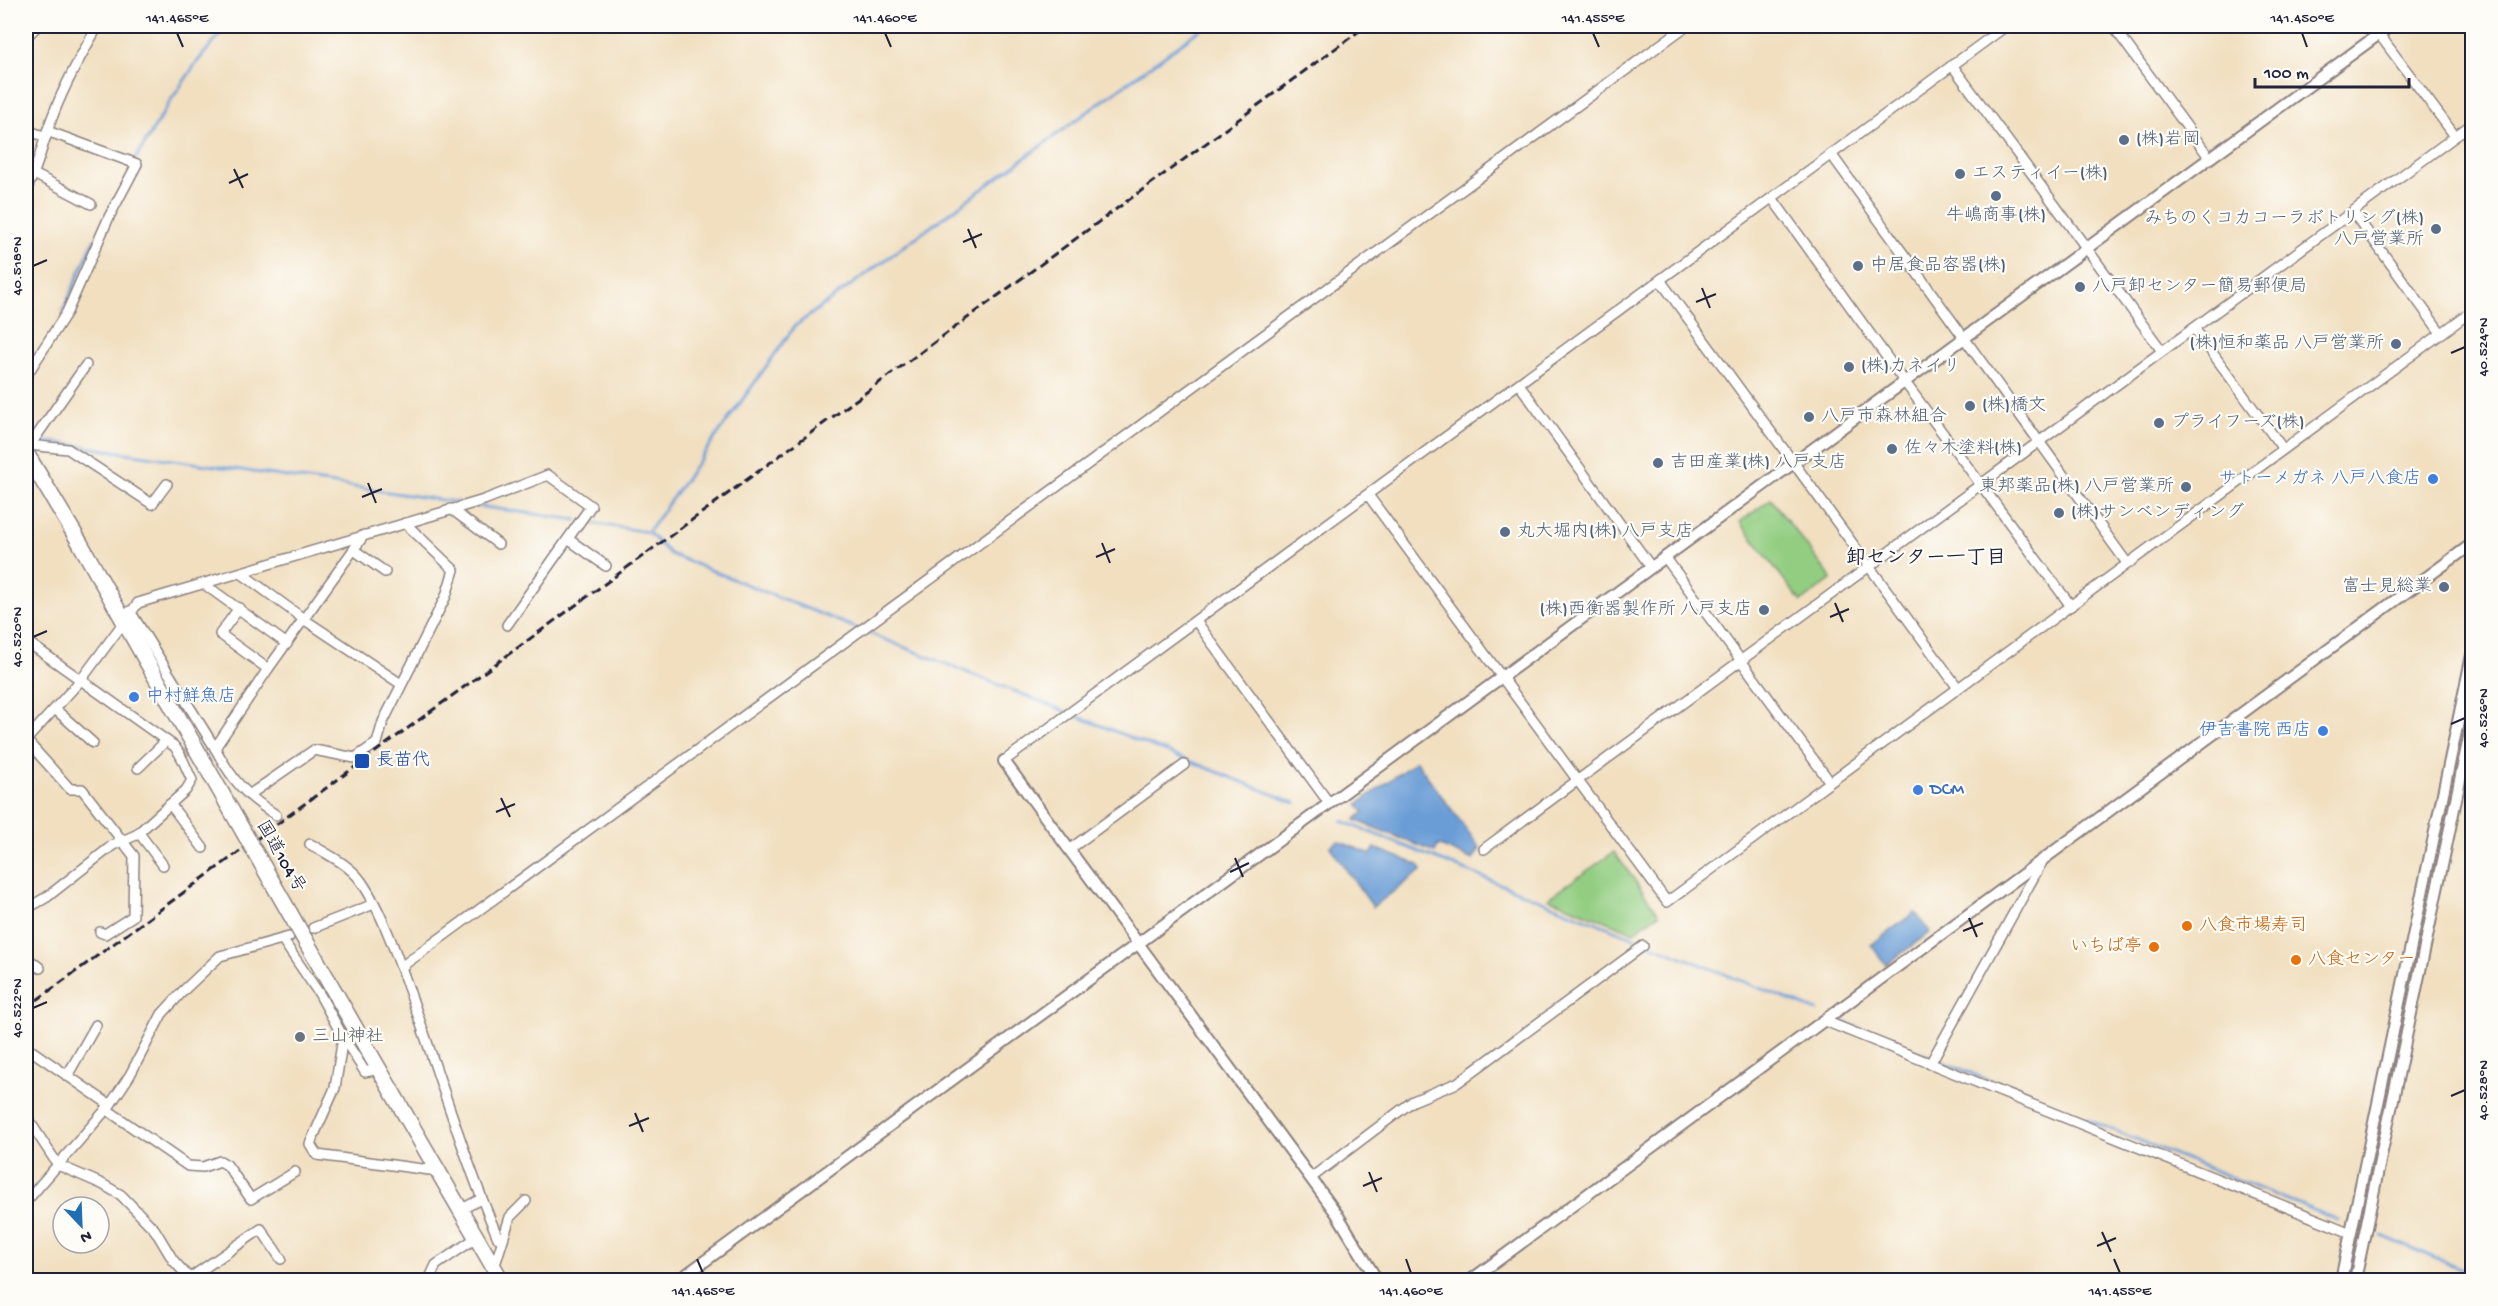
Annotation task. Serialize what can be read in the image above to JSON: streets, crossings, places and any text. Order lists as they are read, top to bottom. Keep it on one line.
{"streets":{"highway":["国道104号"]},"districts":["卸センター一丁目"],"places":{"other":["(株)岩岡","エスティイー(株)","牛嶋商事(株)","みちのくコカコーラボトリング(株) 八戸営業所","中居食品容器(株)","八戸卸センター簡易郵便局","(株)恒和薬品 八戸営業所","(株)カネイリ","(株)橋文","八戸市森林組合","プライフーズ(株)","佐々木塗料(株)","吉田産業(株) 八戸支店","サトーメガネ 八戸八食店","東邦薬品(株) 八戸営業所","(株)サンベンディング","丸大堀内(株) 八戸支店","富士見総業","(株)西衡器製作所 八戸支店","中村鮮魚店","伊吉書院 西店","DCM","八食市場寿司","いちば亭","八食センター","三山神社"],"transit":["長苗代"]},"scale_bar":"100 m","north":"bottom right","coordinates":["141.465°E","141.460°E","141.455°E","141.450°E","40.518°N","40.524°N","40.520°N","40.526°N","40.522°N","40.528°N"]}
